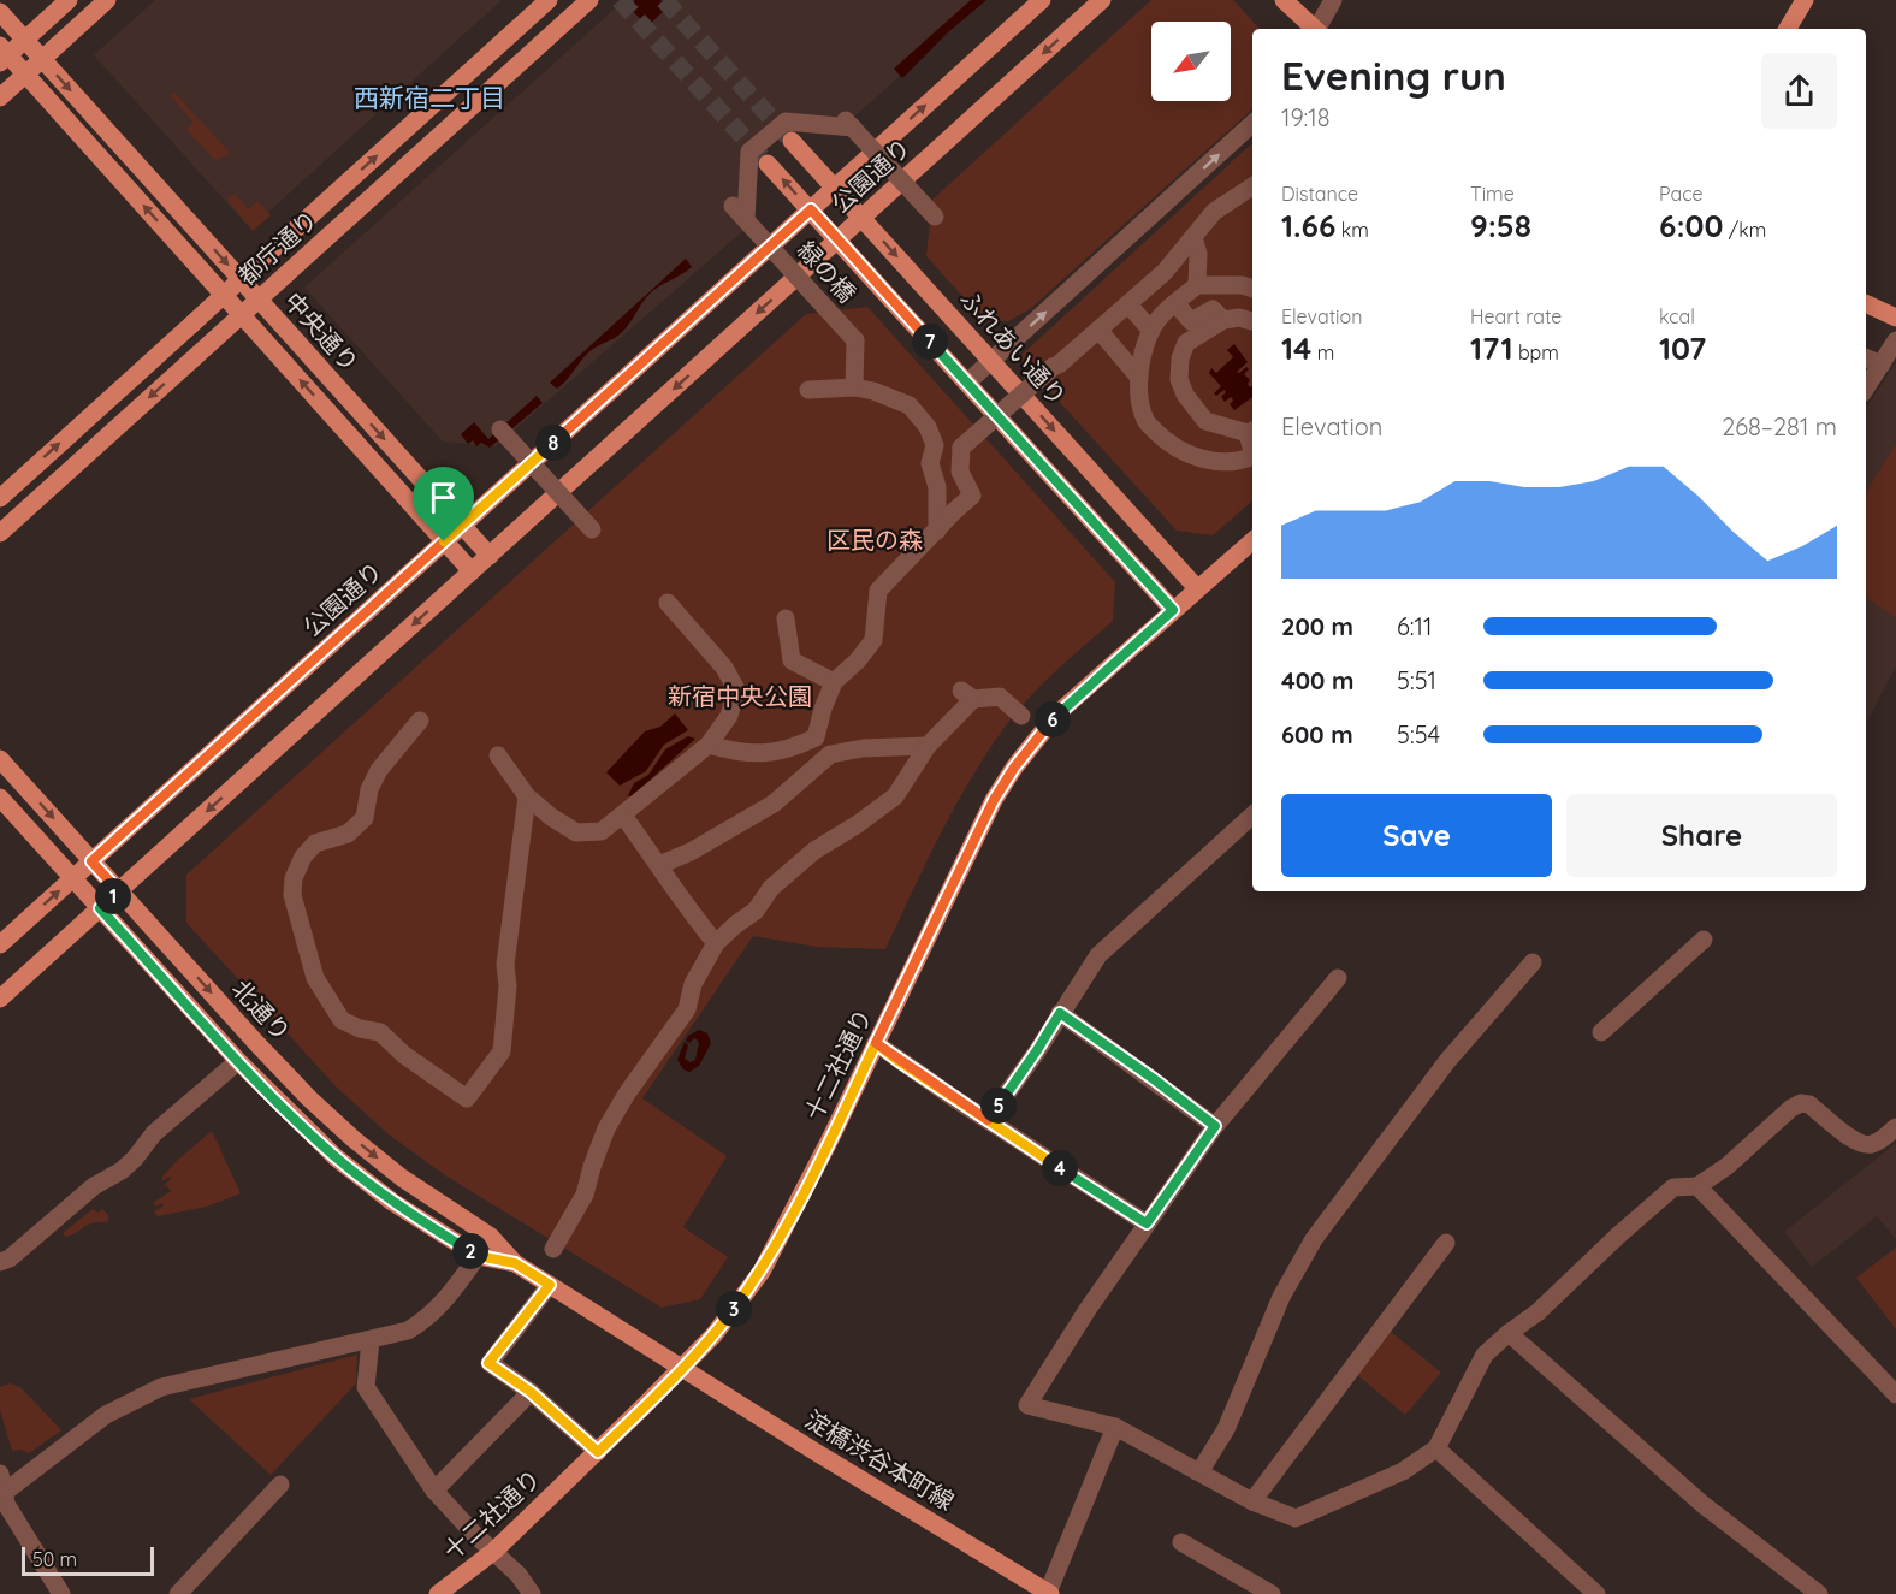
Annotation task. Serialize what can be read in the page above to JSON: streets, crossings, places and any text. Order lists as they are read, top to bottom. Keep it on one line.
{"streets":{"main road":["公園通り","都庁通り","中央通り","ふれあい通り","北通り","十二社通り","淀橋渋谷本町線"],"street":["緑の橋"]},"crossings":[["公園通り","中央通り"],["公園通り","ふれあい通り"],["公園通り","北通り"],["ふれあい通り","十二社通り"],["北通り","十二社通り"],["北通り","淀橋渋谷本町線"],["十二社通り","淀橋渋谷本町線"]],"districts":["西新宿二丁目"],"parks":["区民の森","新宿中央公園"],"scale_bar":"50 m","north":"bottom left","page":{"heading":["Evening run","19:18"],"stats":[["Distance","1.66 km"],["Time","9:58"],["Pace","6:00 /km"],["Elevation","14 m"],["Heart rate","171 bpm"],["kcal","107"]],"pins":["7","8","6","1","5","4","2","3"],"chart":["Elevation","268–281 m"],"list":[{"name":"200 m","note":"6:11"},{"name":"400 m","note":"5:51"},{"name":"600 m","note":"5:54"}],"buttons":["Save","Share"],"scale":"50 m"}}
